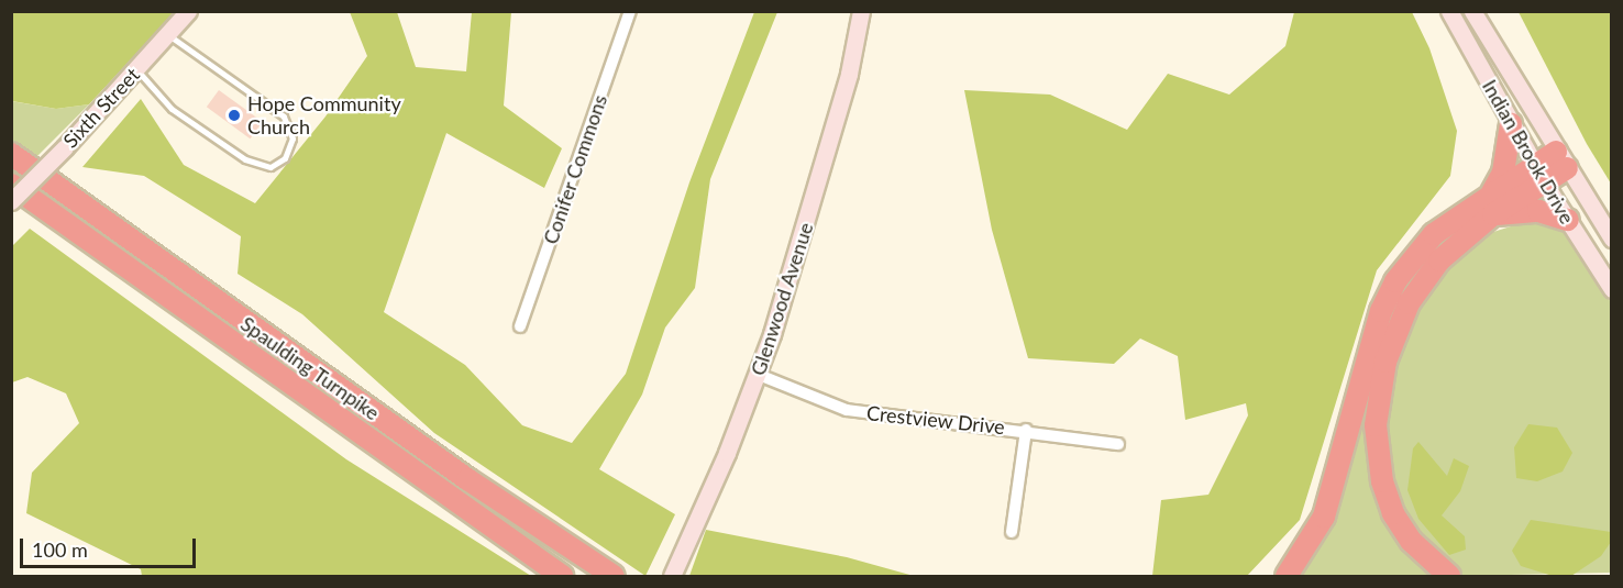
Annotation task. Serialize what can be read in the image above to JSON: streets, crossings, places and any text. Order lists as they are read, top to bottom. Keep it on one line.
{"streets":{"highway":["Spaulding Turnpike"],"main road":["Sixth Street","Indian Brook Drive","Glenwood Avenue"],"street":["Conifer Commons","Crestview Drive"]},"crossings":[["Glenwood Avenue","Crestview Drive"]],"places":["Hope Community Church"],"scale_bar":"100 m"}
